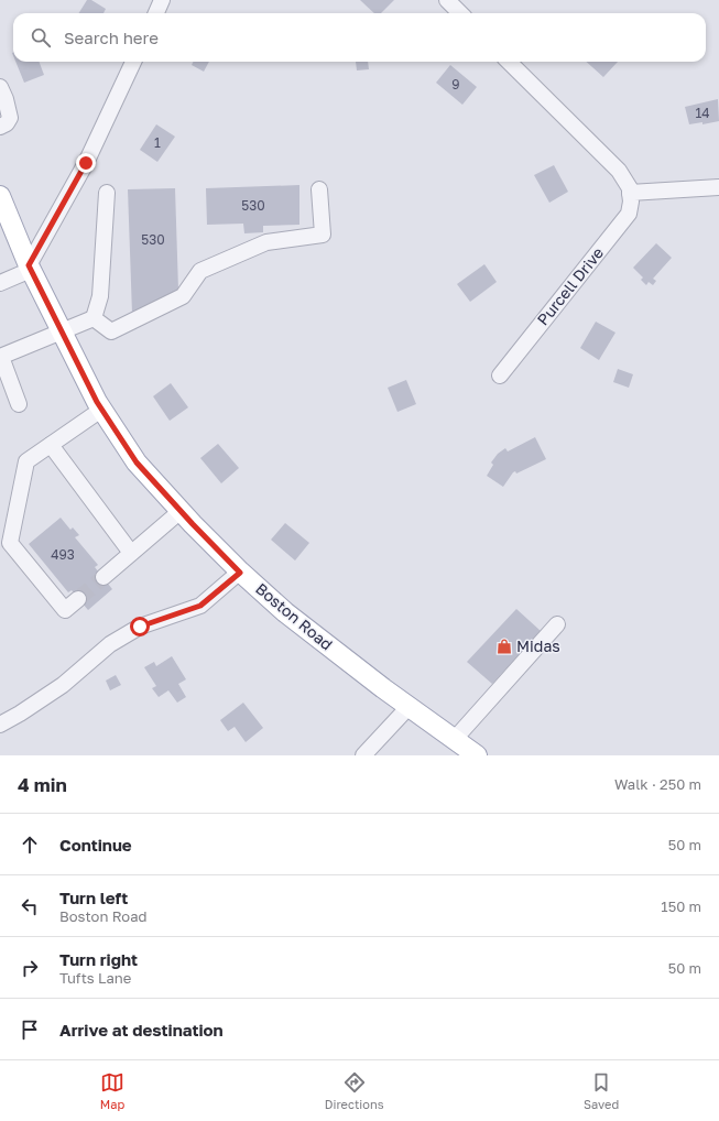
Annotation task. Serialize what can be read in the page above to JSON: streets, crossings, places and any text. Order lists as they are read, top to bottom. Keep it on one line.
{"streets":{"main road":["Boston Road"],"street":["Purcell Drive"]},"places":{"shop":["Midas"]},"house_numbers":["9","14","1","530","530","493"],"page":{"search":"Search here","heading":["4 min","Walk · 250 m"],"list":[["Continue","50 m"],["Turn left","Boston Road","150 m"],["Turn right","Tufts Lane","50 m"],"Arrive at destination"],"nav":["Map","Directions","Saved"]}}
